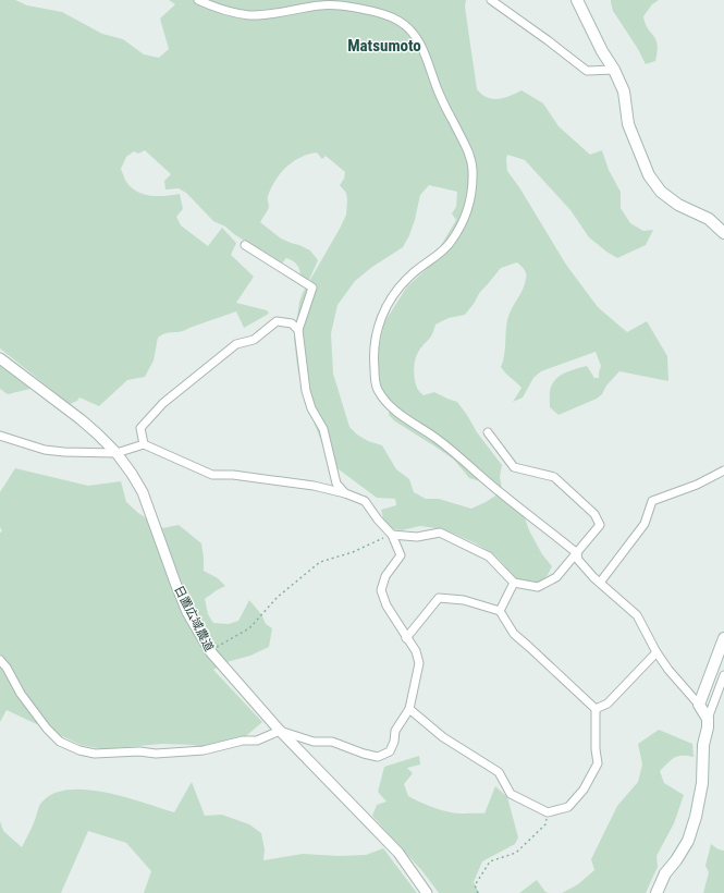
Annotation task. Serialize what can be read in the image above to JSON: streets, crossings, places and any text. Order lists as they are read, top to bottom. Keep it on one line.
{"streets":{"street":["日置広域農道"]},"districts":["Matsumoto"]}
